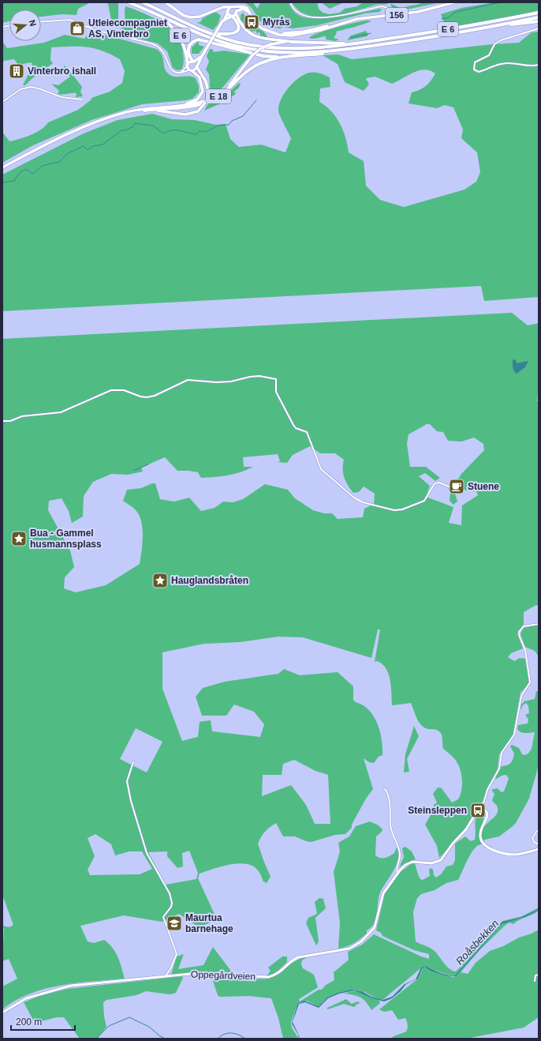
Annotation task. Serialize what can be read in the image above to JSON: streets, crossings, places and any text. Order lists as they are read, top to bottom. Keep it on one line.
{"streets":{"highway":["E 6","E 18"],"main road":["156","Oppegårdveien"]},"crossings":[["E 6","E 18"]],"water":["Roåsbekken"],"places":{"bus stop":["Myrås","Steinsleppen"],"shop":["Utleiecompagniet AS, Vinterbro"],"building":["Vinterbro ishall"],"cafe":["Stuene"],"place":["Bua - Gammel husmannsplass","Hauglandsbråten"],"school or university":["Maurtua barnehage"]},"scale_bar":"200 m","north":"right"}
